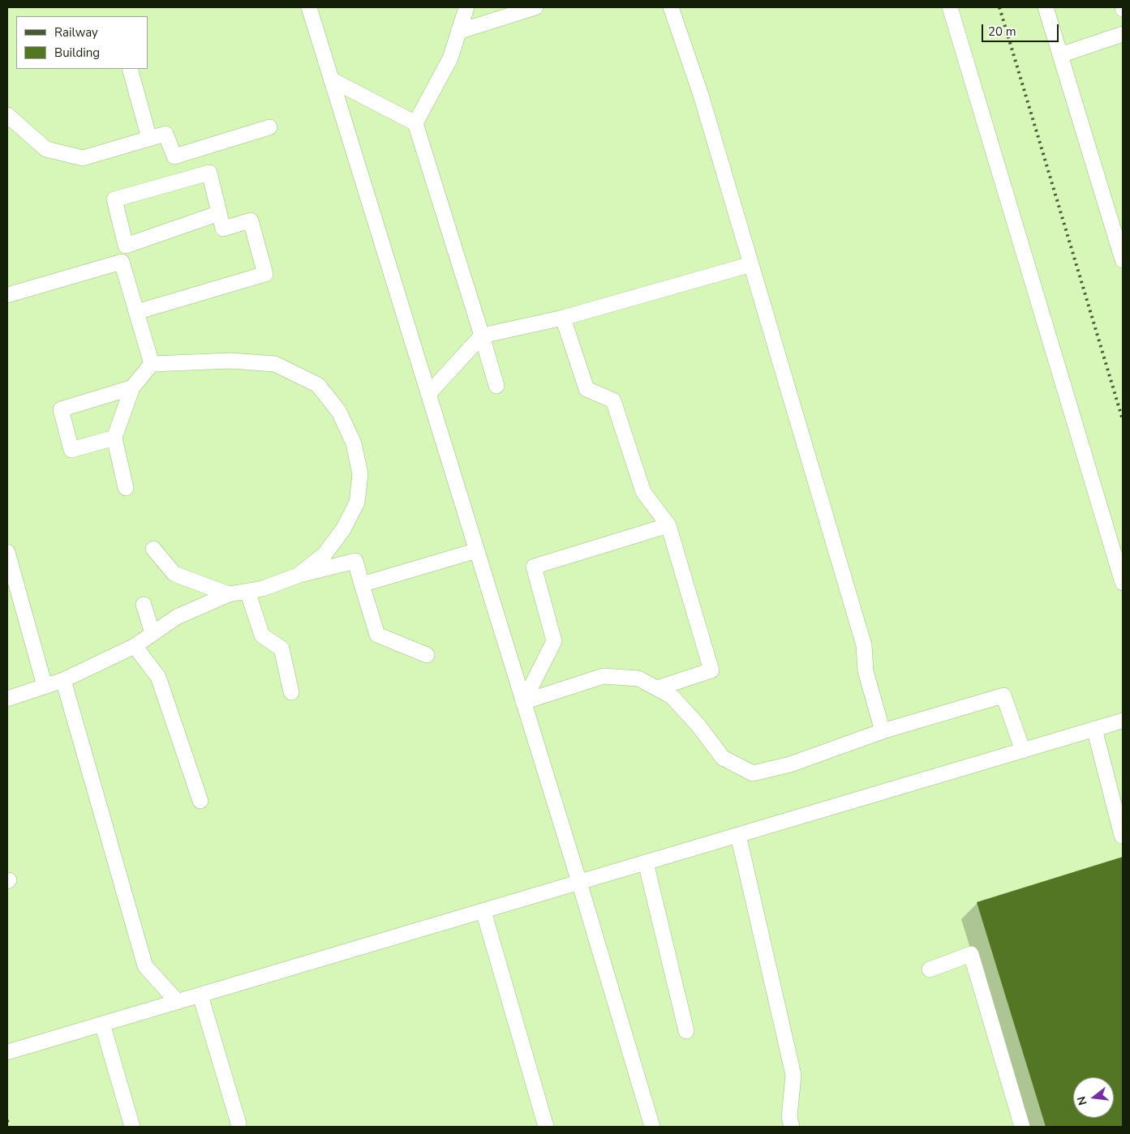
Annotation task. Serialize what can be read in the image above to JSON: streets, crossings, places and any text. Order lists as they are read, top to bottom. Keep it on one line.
{"legend":["Railway","Building"],"scale_bar":"20 m","north":"left"}
